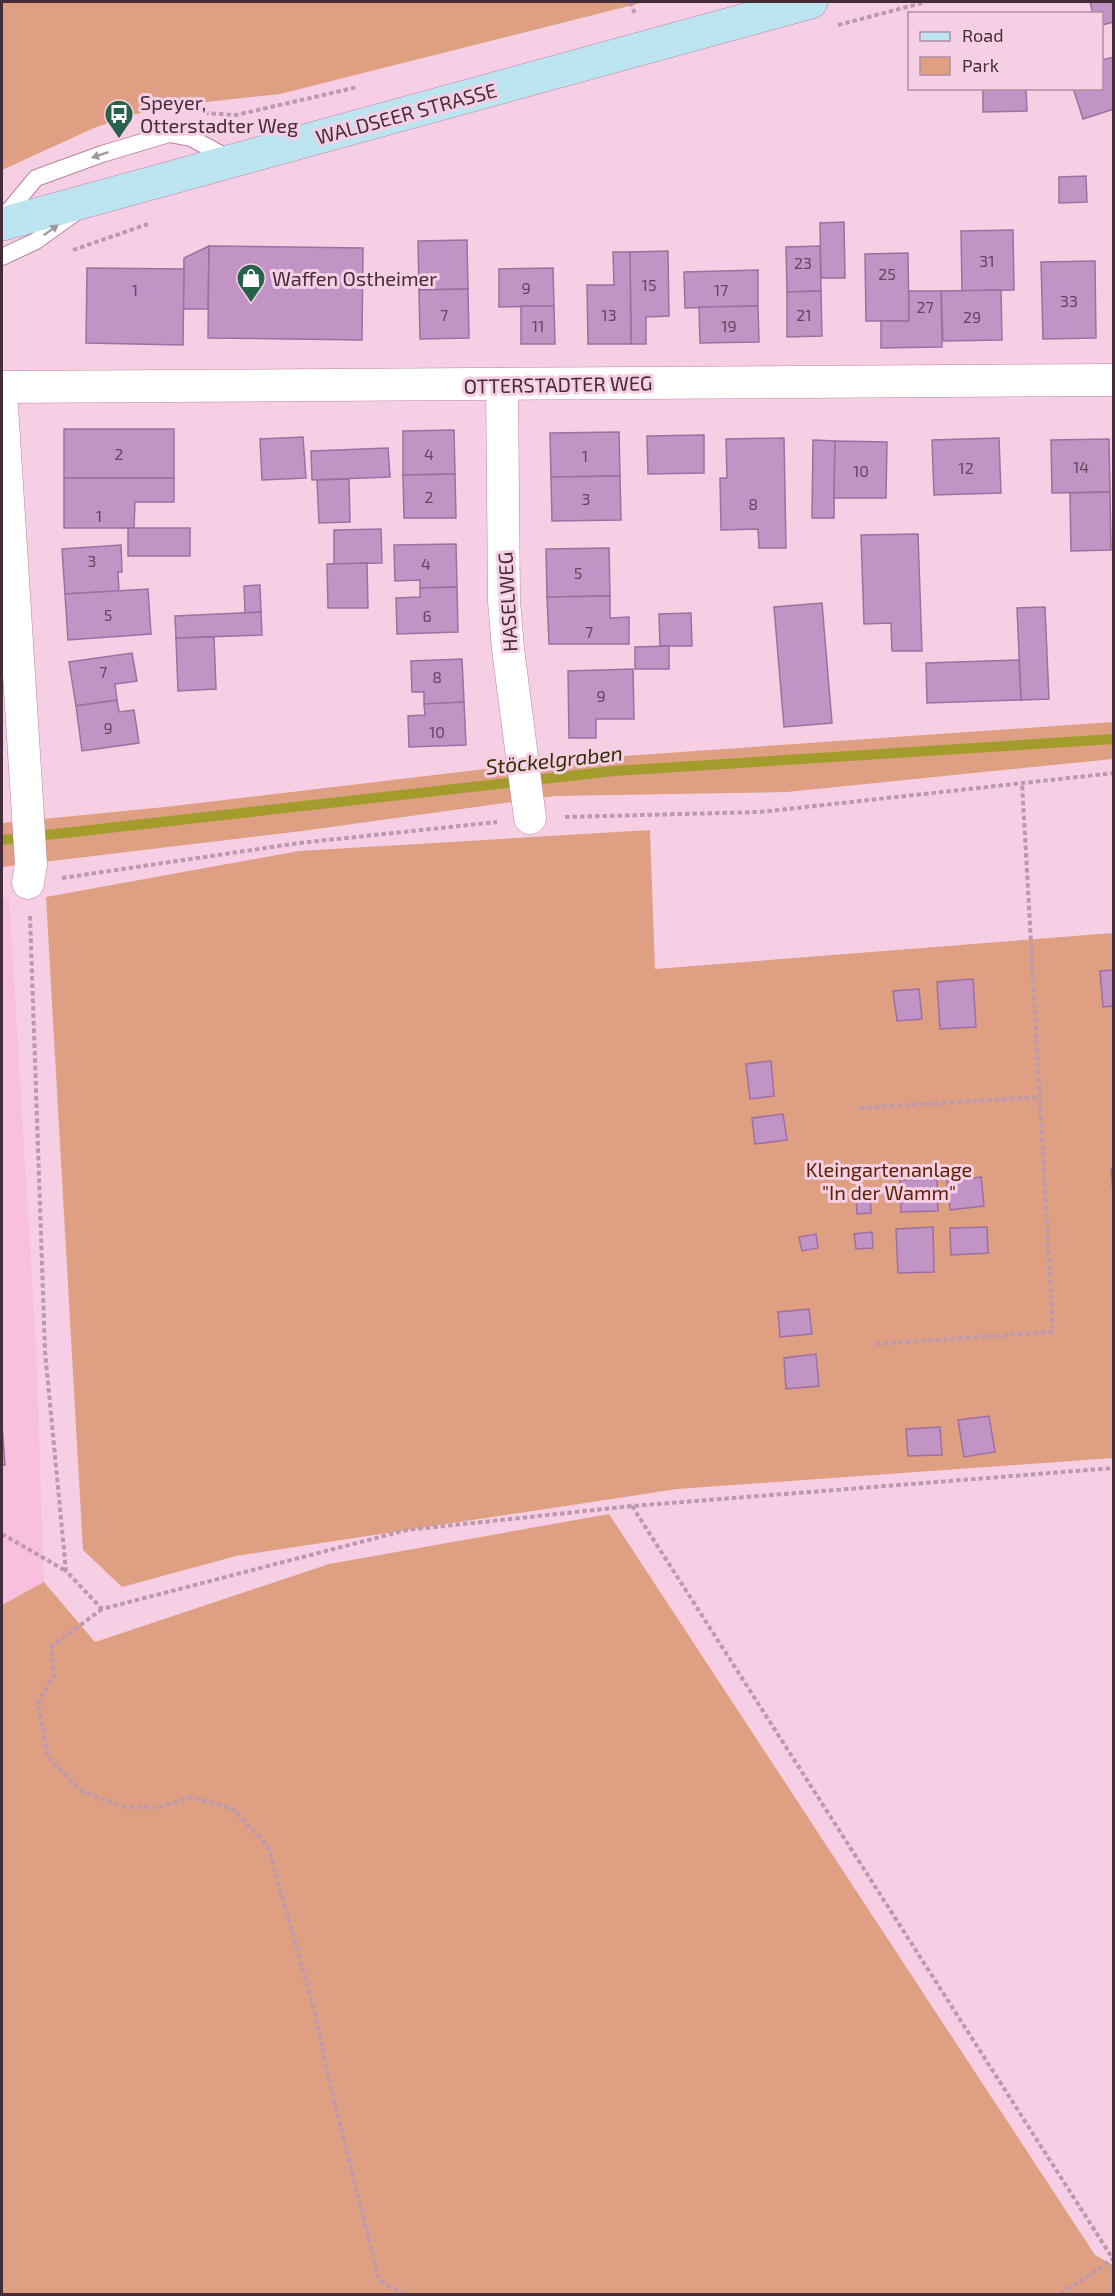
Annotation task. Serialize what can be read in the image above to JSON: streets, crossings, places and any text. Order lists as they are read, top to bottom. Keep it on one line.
{"streets":{"main road":["WALDSEER STRASSE"],"street":["OTTERSTADTER WEG","HASELWEG"]},"crossings":[["OTTERSTADTER WEG","HASELWEG"]],"water":["Stöckelgraben"],"parks":["Kleingartenanlage \"In der Wamm\""],"places":{"bus stop":["Speyer, Otterstadter Weg"],"shop":["Waffen Ostheimer"]},"house_numbers":["31","23","25","15","9","1","17","33","27","7","13","21","29","11","19","2","4","1","14","12","10","2","3","8","1","3","4","5","5","6","7","7","8","9","9","10"],"legend":["Road","Park"]}
